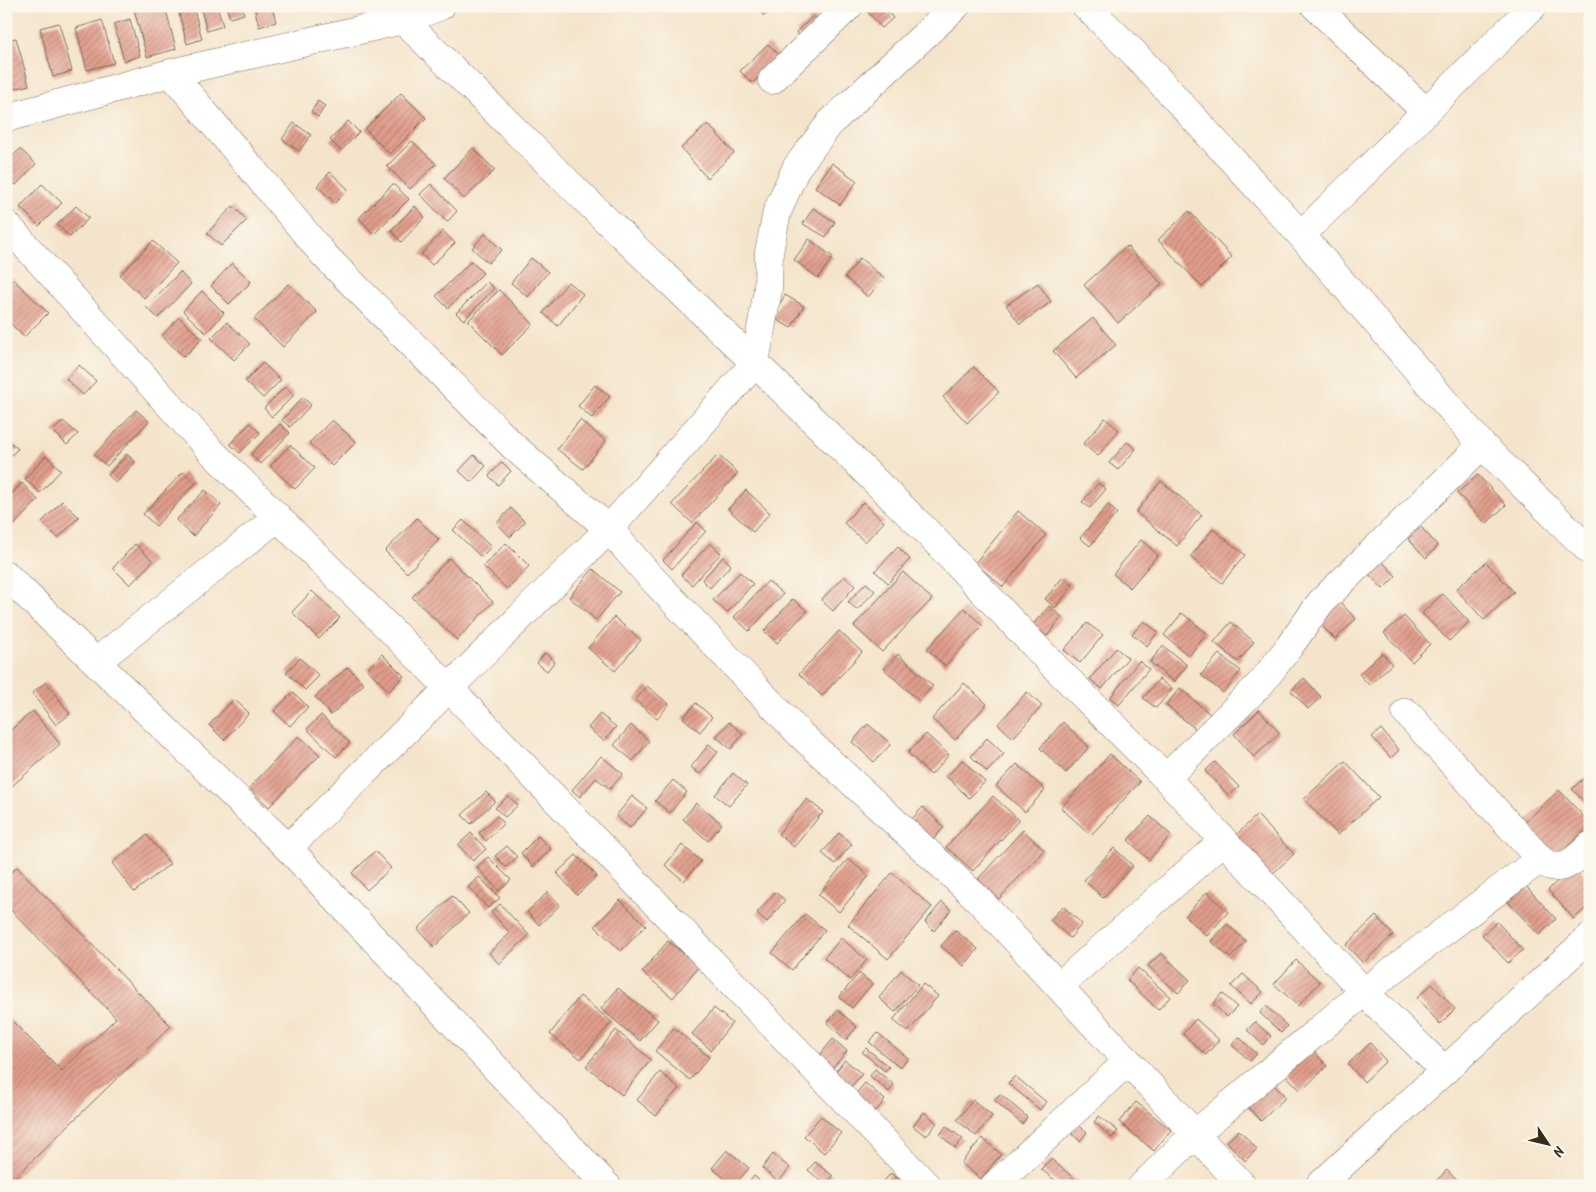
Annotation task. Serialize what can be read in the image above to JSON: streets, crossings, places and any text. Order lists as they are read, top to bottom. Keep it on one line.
{"north":"bottom right"}
